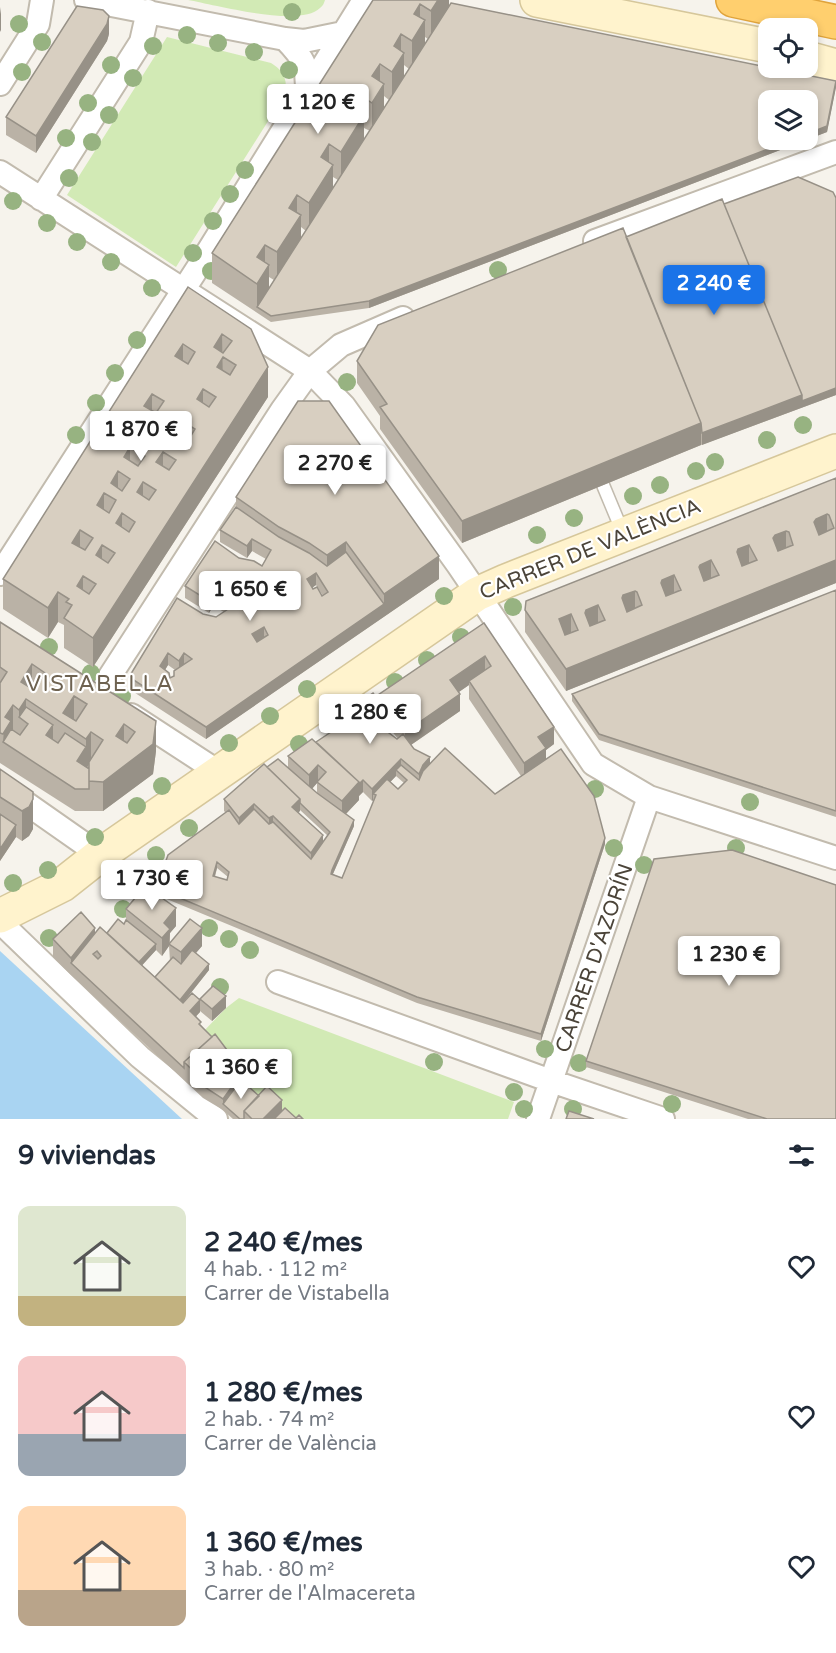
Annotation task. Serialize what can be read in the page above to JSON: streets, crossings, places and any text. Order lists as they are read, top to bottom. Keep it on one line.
{"streets":{"street":["CARRER DE VALÈNCIA","CARRER D'AZORÍN"]},"districts":["VISTABELLA"],"page":{"price":["1 120 €","2 240 €","1 870 €","2 270 €","1 650 €","1 280 €","1 730 €","1 230 €","1 360 €"],"heading":"9 viviendas","list":[{"name":"2 240 €/mes","note":"4 hab. · 112 m² · Carrer de Vistabella"},{"name":"1 280 €/mes","note":"2 hab. · 74 m² · Carrer de València"},{"name":"1 360 €/mes","note":"3 hab. · 80 m² · Carrer de l'Almacereta"}]}}
